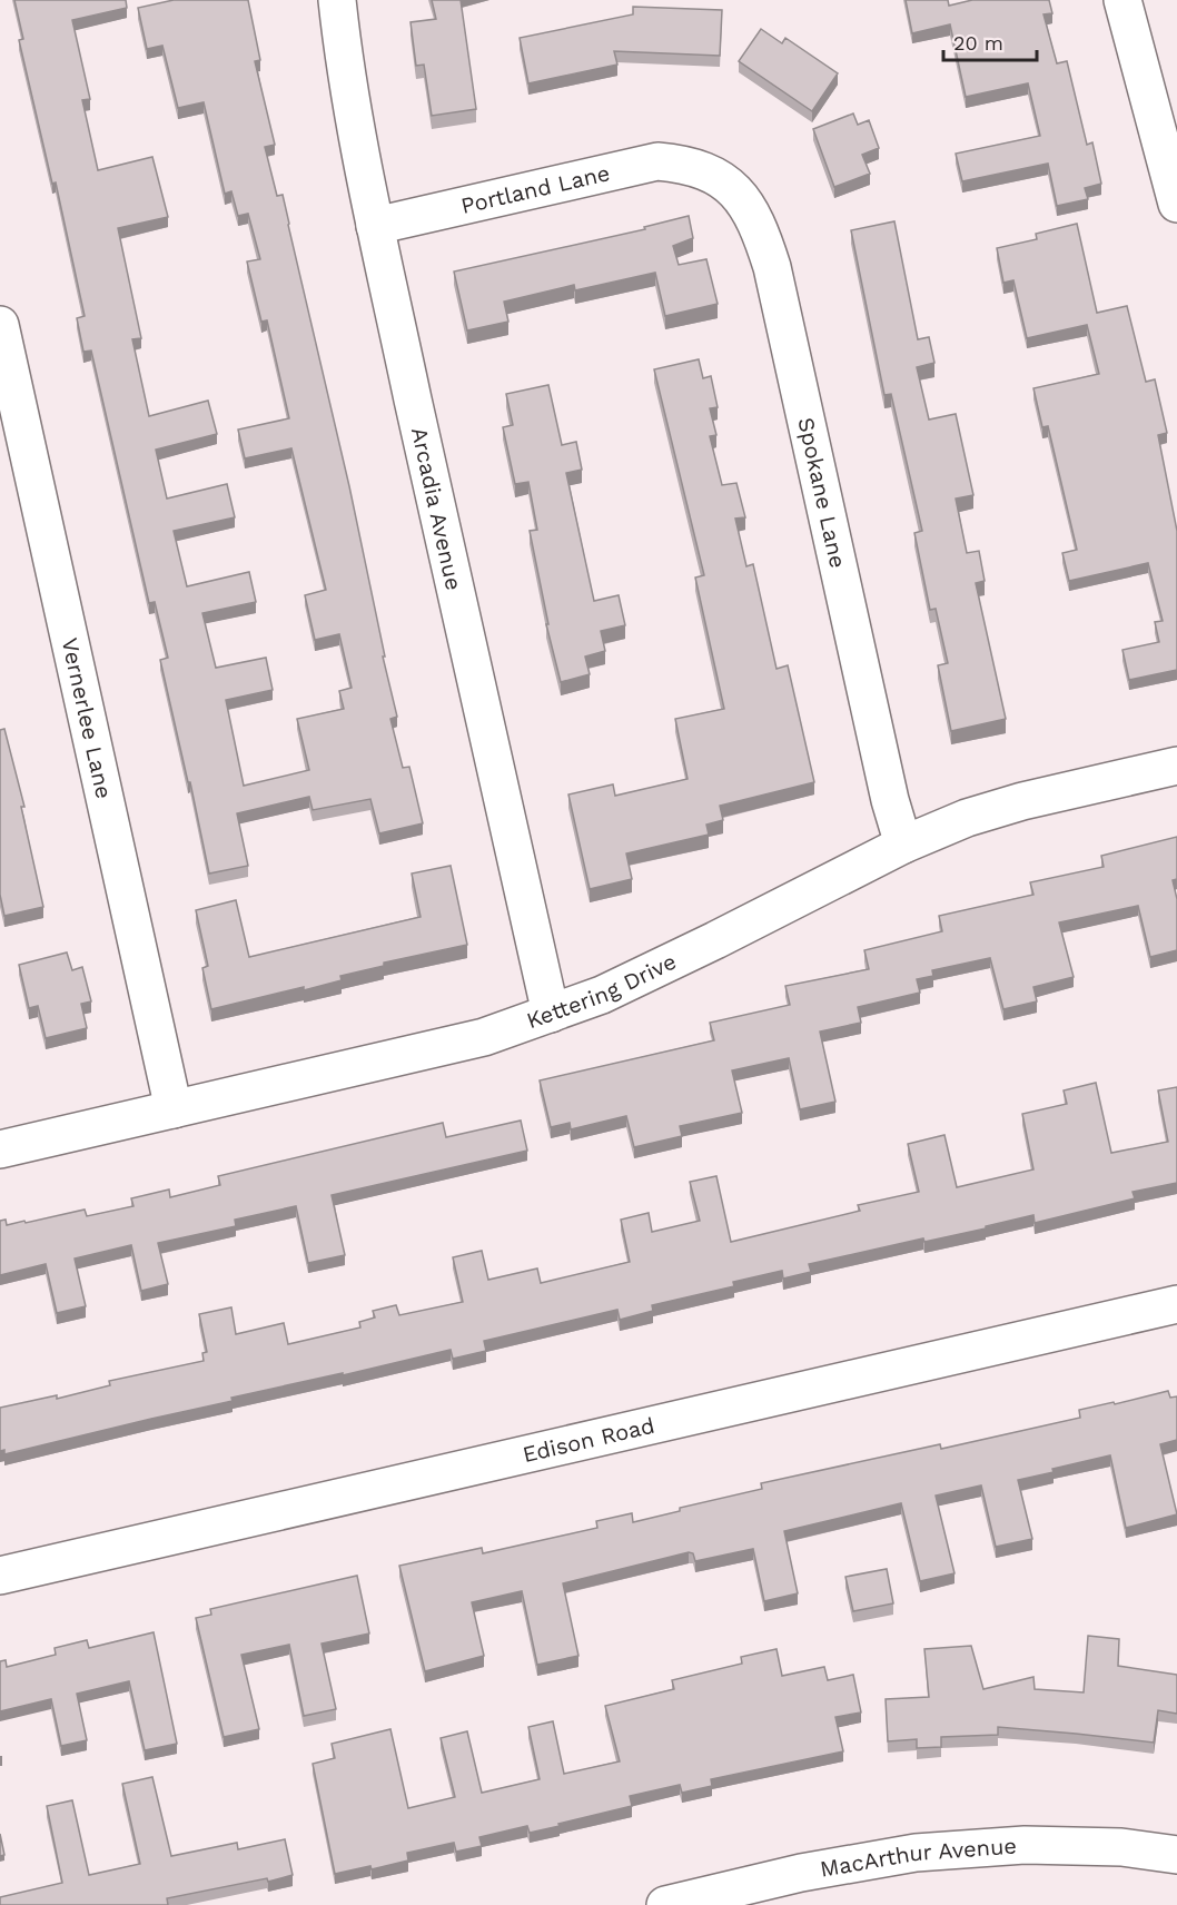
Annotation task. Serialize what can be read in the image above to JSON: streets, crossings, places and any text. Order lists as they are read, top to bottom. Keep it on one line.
{"streets":{"street":["Portland Lane","Spokane Lane","Arcadia Avenue","Vernerlee Lane","Kettering Drive","Edison Road","MacArthur Avenue"]},"crossings":[["Portland Lane","Spokane Lane"],["Portland Lane","Arcadia Avenue"],["Spokane Lane","Kettering Drive"],["Arcadia Avenue","Kettering Drive"],["Vernerlee Lane","Kettering Drive"]],"scale_bar":"20 m"}
